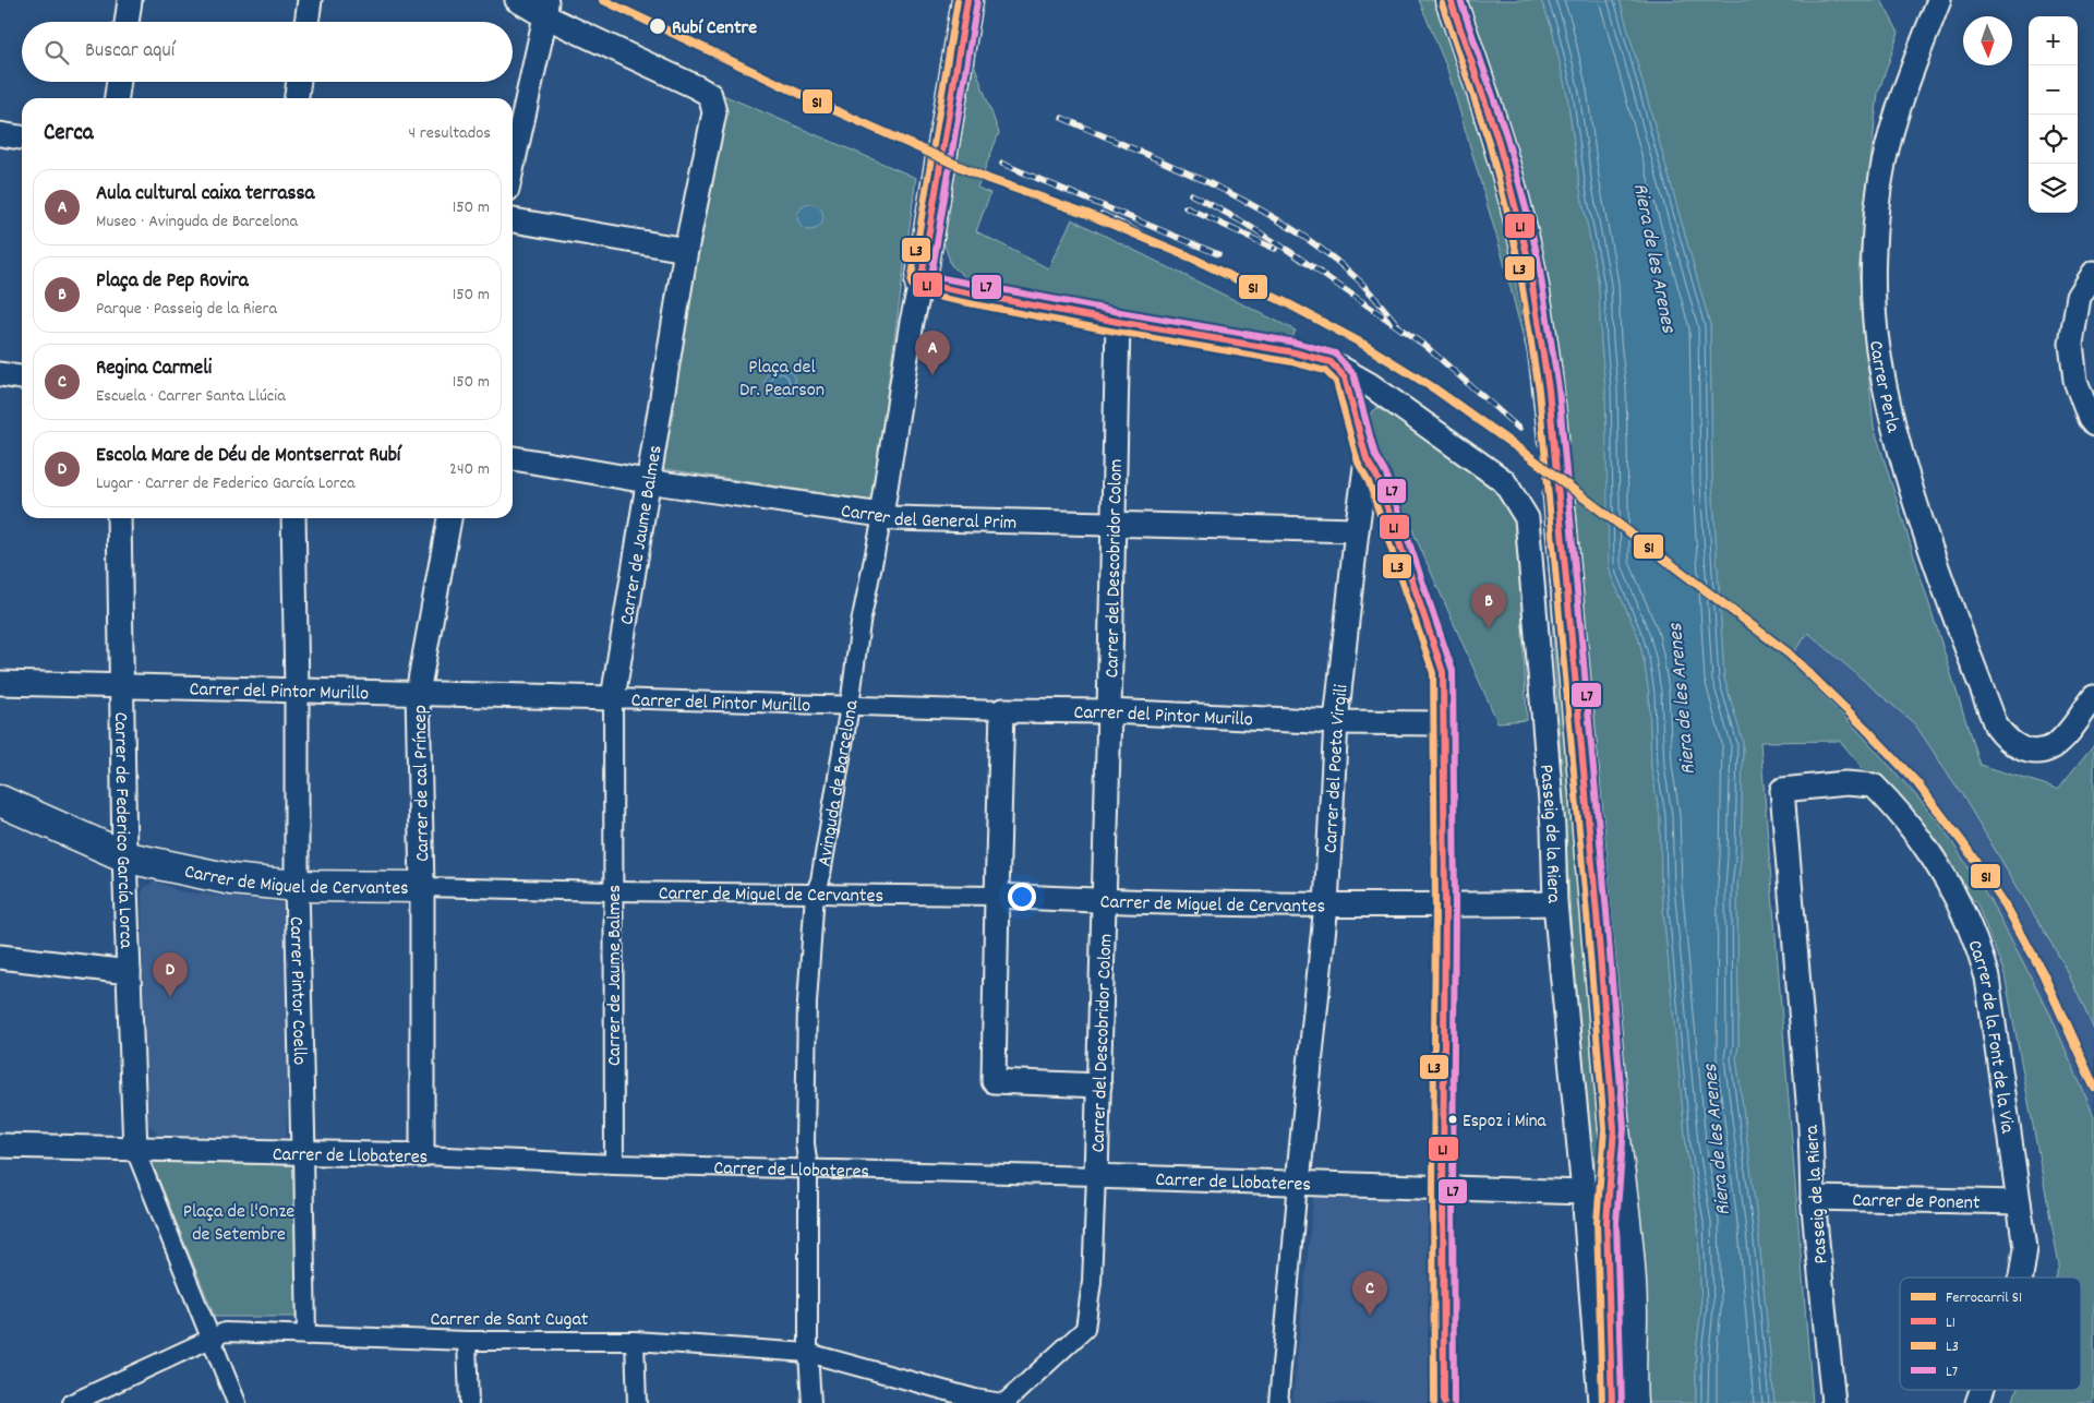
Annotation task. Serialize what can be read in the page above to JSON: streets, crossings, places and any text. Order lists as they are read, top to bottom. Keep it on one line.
{"streets":{"main road":["Carrer de Miguel de Cervantes"],"street":["Carrer Perla","Carrer del General Prim","Carrer de Jaume Balmes","Carrer del Descobridor Colom","Carrer del Pintor Murillo","Carrer del Poeta Virgili","Carrer de cal Príncep","Avinguda de Barcelona","Carrer de Federico García Lorca","Passeig de la Riera","Carrer Pintor Coello","Carrer de la Font de la Via","Carrer de Llobateres","Carrer de Ponent","Carrer de Sant Cugat"]},"crossings":[["Carrer del General Prim","Carrer de Jaume Balmes"],["Carrer del General Prim","Carrer del Descobridor Colom"],["Carrer del General Prim","Carrer del Poeta Virgili"],["Carrer del General Prim","Avinguda de Barcelona"],["Carrer de Jaume Balmes","Carrer del Pintor Murillo"],["Carrer de Jaume Balmes","Carrer de Miguel de Cervantes"],["Carrer de Jaume Balmes","Carrer de Llobateres"],["Carrer del Descobridor Colom","Carrer del Pintor Murillo"],["Carrer del Descobridor Colom","Passeig de la Riera"],["Carrer del Descobridor Colom","Carrer de Miguel de Cervantes"],["Carrer del Descobridor Colom","Carrer de Llobateres"],["Carrer del Pintor Murillo","Carrer del Poeta Virgili"],["Carrer del Pintor Murillo","Carrer de cal Príncep"],["Carrer del Pintor Murillo","Avinguda de Barcelona"],["Carrer del Pintor Murillo","Carrer de Federico García Lorca"],["Carrer del Pintor Murillo","Carrer Pintor Coello"],["Carrer del Poeta Virgili","Passeig de la Riera"],["Carrer del Poeta Virgili","Carrer de Miguel de Cervantes"],["Carrer del Poeta Virgili","Carrer de Llobateres"],["Carrer de cal Príncep","Carrer de Miguel de Cervantes"],["Carrer de cal Príncep","Carrer de Llobateres"],["Avinguda de Barcelona","Passeig de la Riera"],["Avinguda de Barcelona","Carrer de Miguel de Cervantes"],["Avinguda de Barcelona","Carrer de Llobateres"],["Avinguda de Barcelona","Carrer de Sant Cugat"],["Carrer de Federico García Lorca","Carrer de Miguel de Cervantes"],["Carrer de Federico García Lorca","Carrer de Llobateres"],["Passeig de la Riera","Carrer de Miguel de Cervantes"],["Passeig de la Riera","Carrer de la Font de la Via"],["Passeig de la Riera","Carrer de Llobateres"],["Passeig de la Riera","Carrer de Ponent"],["Carrer de Miguel de Cervantes","Carrer Pintor Coello"],["Carrer Pintor Coello","Carrer de Llobateres"],["Carrer Pintor Coello","Carrer de Sant Cugat"],["Carrer de la Font de la Via","Carrer de Ponent"]],"water":["Riera de les Arenes"],"parks":["Plaça del Dr. Pearson","Plaça de l'Onze de Setembre"],"places":["Rubí Centre","Espoz i Mina"],"lines":["rail line S1","transit line L1","transit line L3","transit line L7"],"legend":["Ferrocarril S1","L1","L3","L7"],"north":"bottom","page":{"map_buttons":["+","−"],"search":"Buscar aquí","heading":["Cerca","4 resultados"],"list":[{"mark":"A","name":"Aula cultural caixa terrassa","note":"Museo · Avinguda de Barcelona","value":"150 m"},{"mark":"B","name":"Plaça de Pep Rovira","note":"Parque · Passeig de la Riera","value":"150 m"},{"mark":"C","name":"Regina Carmeli","note":"Escuela · Carrer Santa Llúcia","value":"150 m"},{"mark":"D","name":"Escola Mare de Déu de Montserrat Rubí","note":"Lugar · Carrer de Federico García Lorca","value":"240 m"}],"pins":["A","B","D","C"]}}
